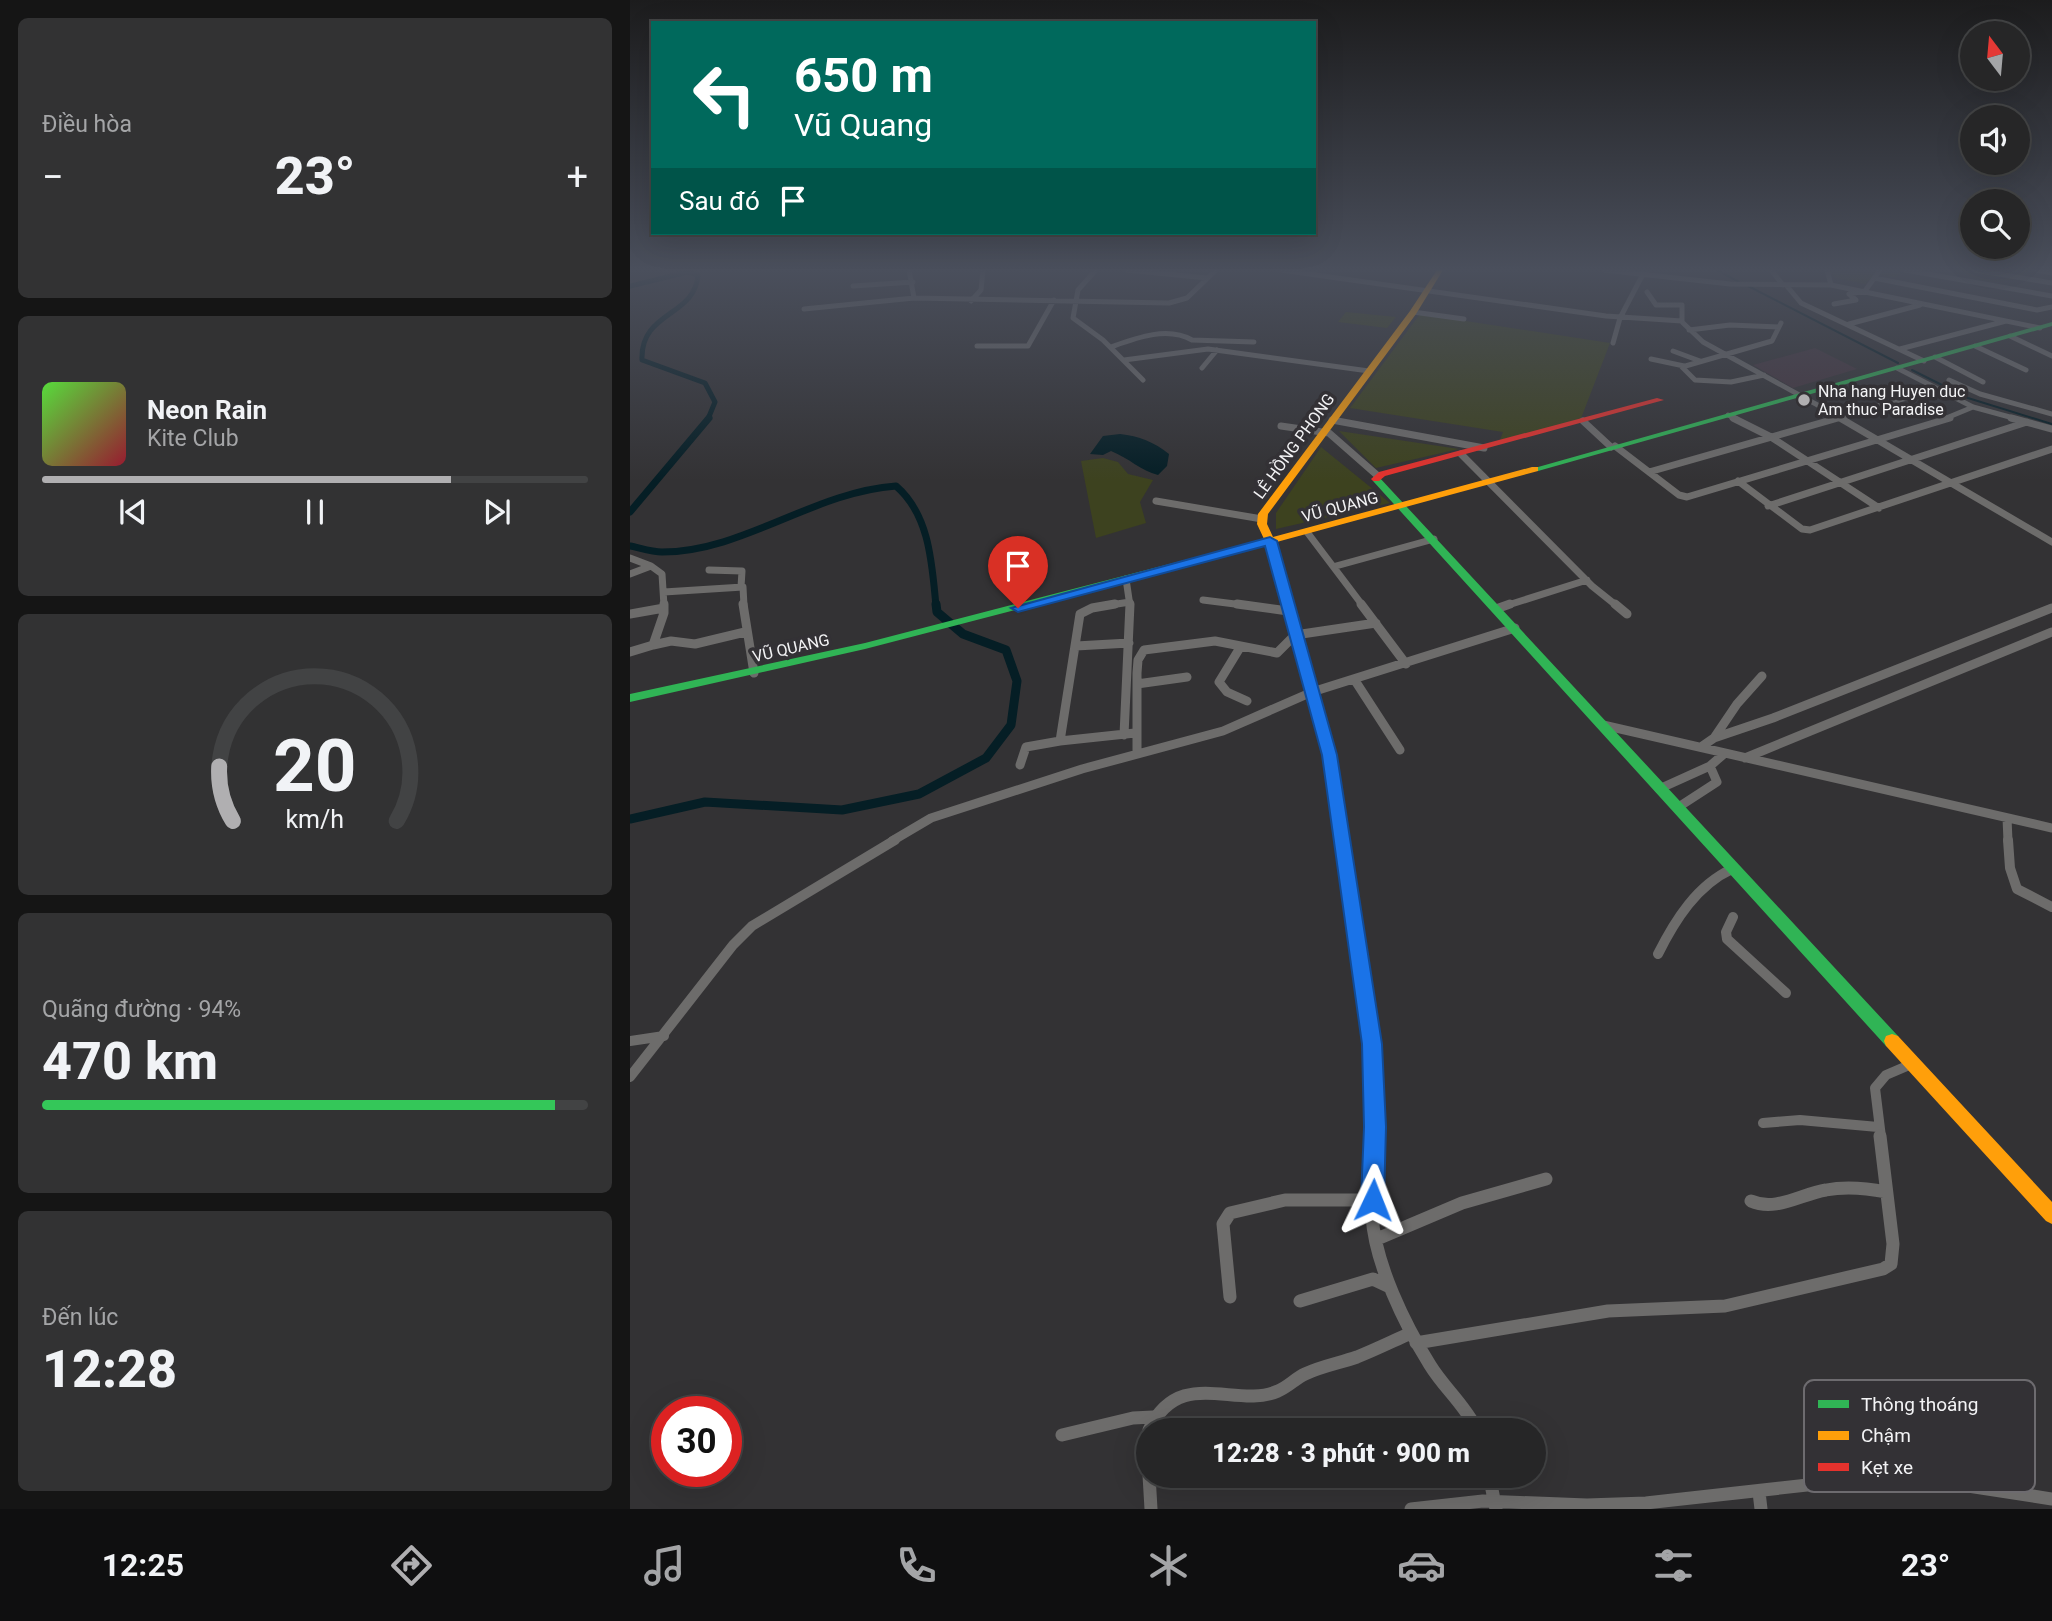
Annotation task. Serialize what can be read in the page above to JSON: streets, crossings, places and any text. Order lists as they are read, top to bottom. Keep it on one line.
{"streets":{"street":["LÊ HỒNG PHONG","VŨ QUANG"]},"crossings":[["LÊ HỒNG PHONG","VŨ QUANG"]],"places":["Nha hang Huyen duc Am thuc Paradise"],"legend":["Thông thoáng","Chậm","Kẹt xe"],"north":"top","page":{"tile":["Điều hòa",["Quãng đường · 94%","470 km"],["Đến lúc","12:28"]],"turn":["650 m","Vũ Quang"],"heat":["−","23°","+"],"then":"Sau đó","song":["Neon Rain","Kite Club"],"limit":"30","trip":"12:28 · 3 phút · 900 m","tabs":["12:25","23°"],"gauge":["20","km/h"]}}
